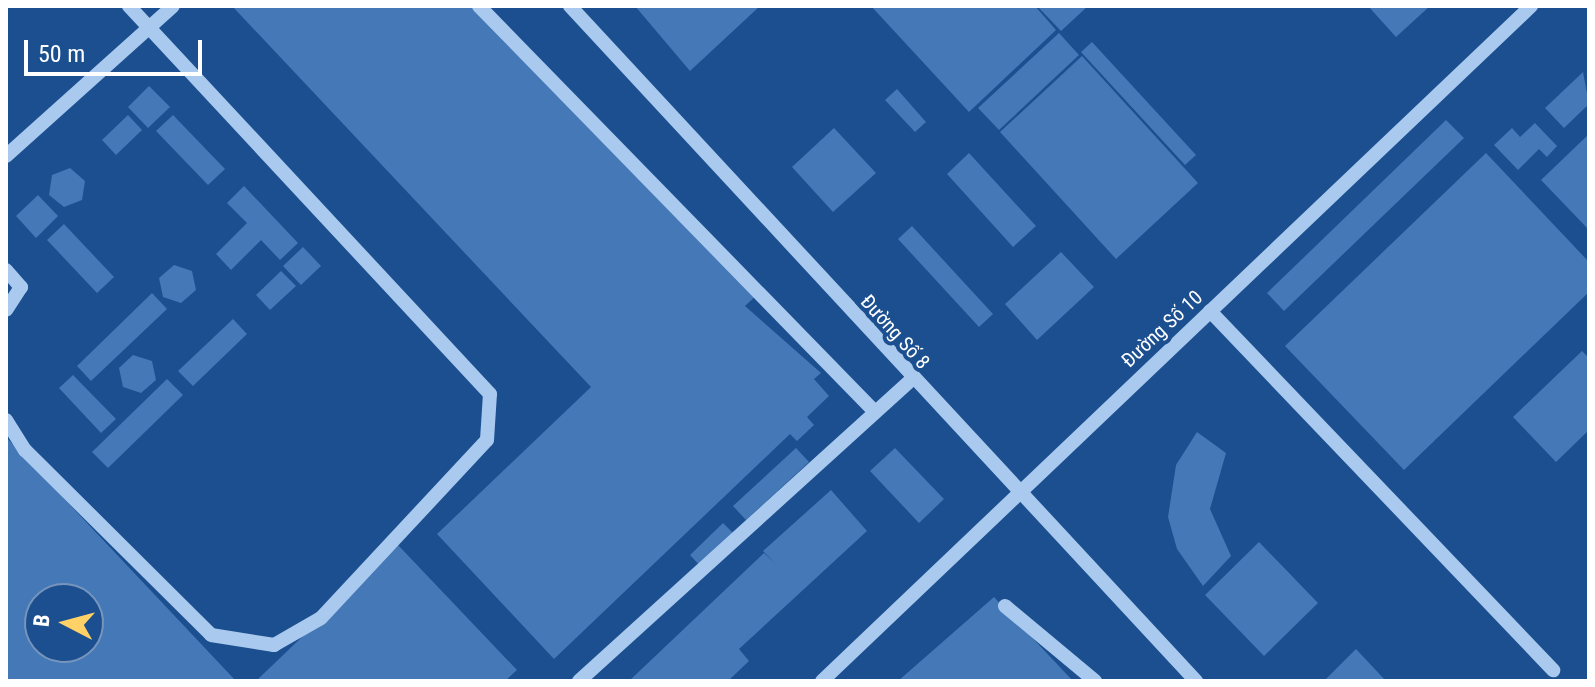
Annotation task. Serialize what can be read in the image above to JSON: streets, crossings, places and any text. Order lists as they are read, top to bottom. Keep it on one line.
{"streets":{"street":["Đường Số 10","Đường Số 8"]},"crossings":[["Đường Số 10","Đường Số 8"]],"scale_bar":"50 m","north":"left"}
